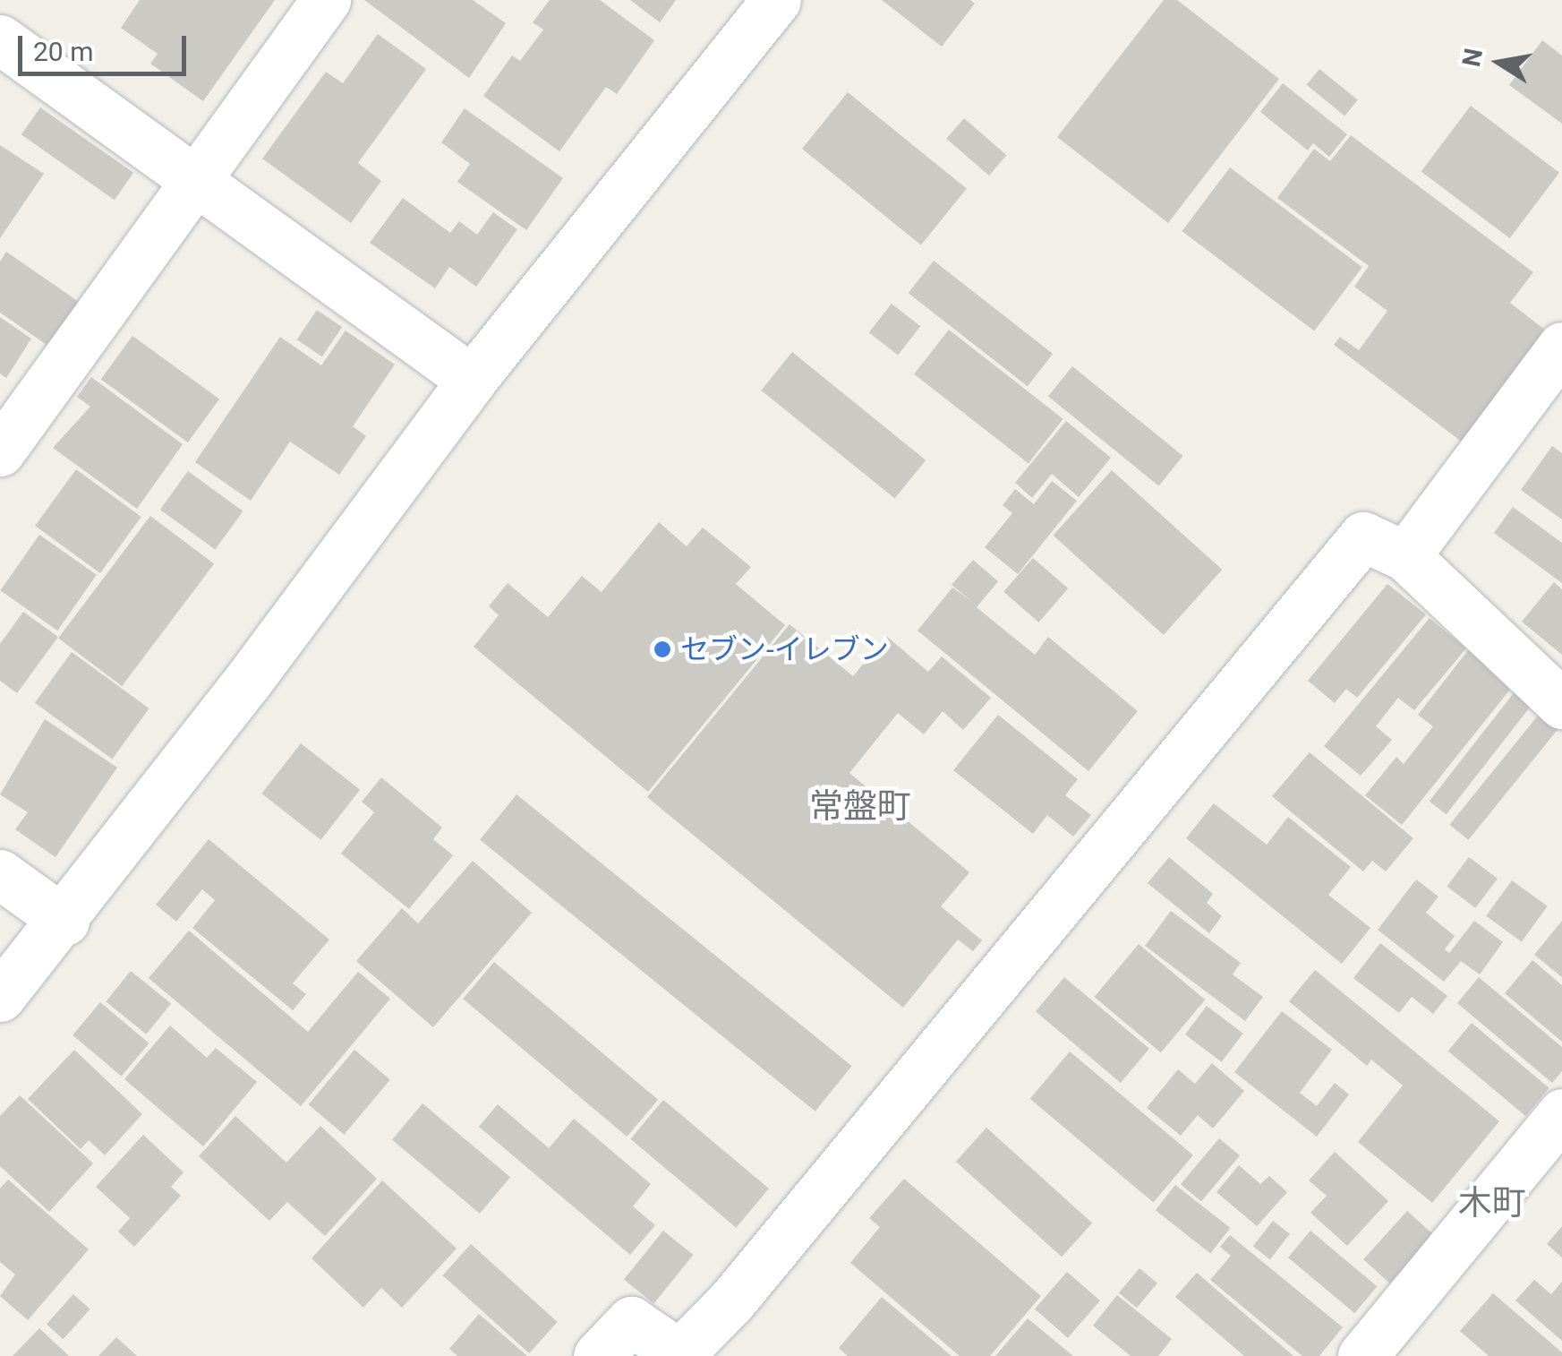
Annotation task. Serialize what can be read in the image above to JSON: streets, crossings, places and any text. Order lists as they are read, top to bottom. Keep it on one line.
{"districts":["常盤町","木町"],"places":["セブン-イレブン"],"scale_bar":"20 m","north":"left"}
